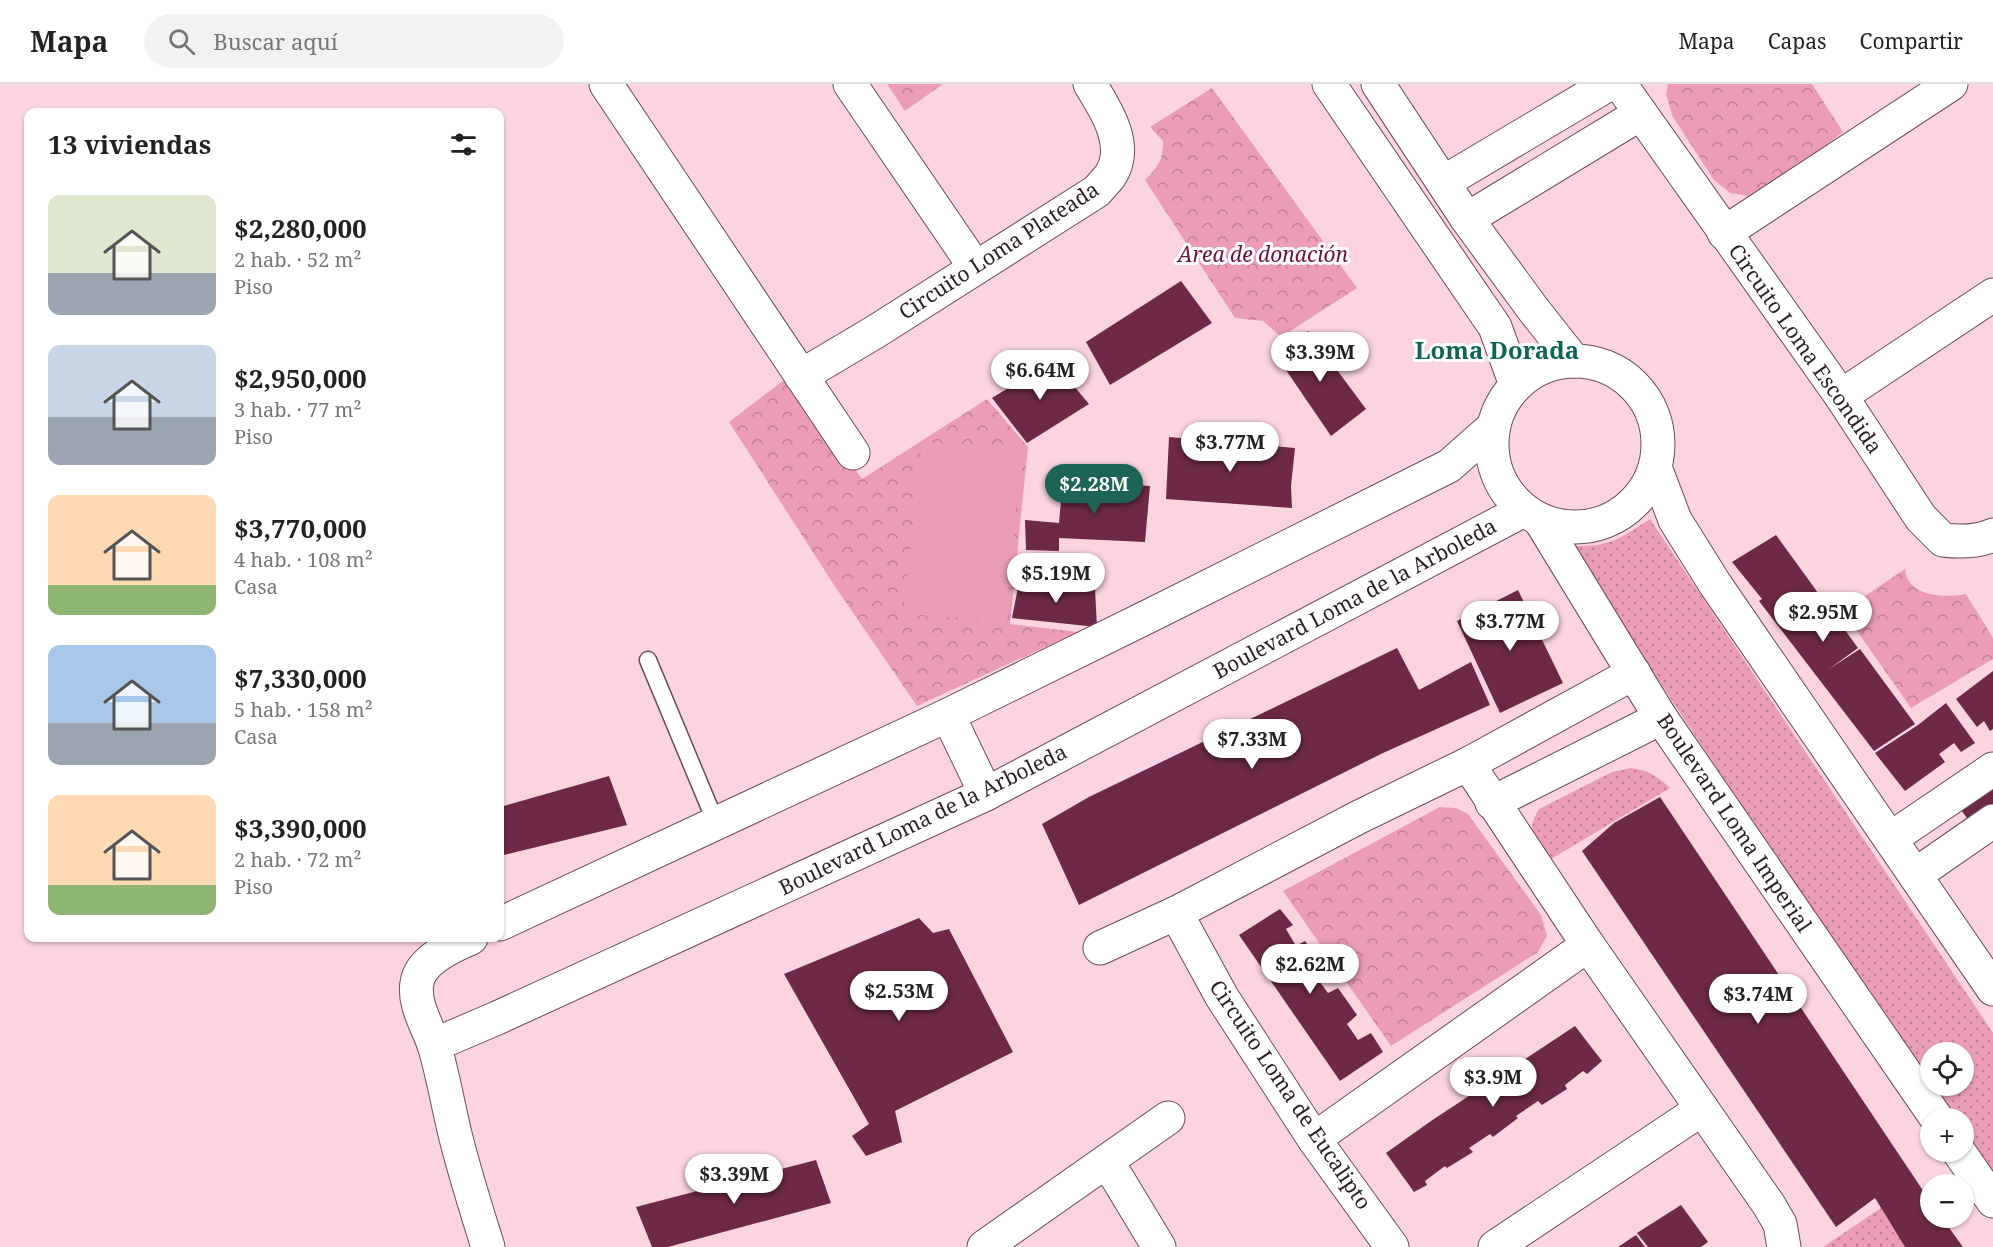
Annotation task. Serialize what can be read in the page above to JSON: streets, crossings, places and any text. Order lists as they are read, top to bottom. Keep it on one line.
{"streets":{"street":["Circuito Loma Plateada","Circuito Loma Escondida","Boulevard Loma de la Arboleda","Boulevard Loma Imperial","Circuito Loma de Eucalipto"]},"crossings":[["Boulevard Loma de la Arboleda","Boulevard Loma Imperial"]],"districts":["Loma Dorada"],"parks":["Area de donación"],"page":{"header":"Mapa","search":"Buscar aquí","nav":["Mapa","Capas","Compartir"],"heading":"13 viviendas","list":[{"name":"$2,280,000","note":"2 hab. · 52 m² · Piso"},{"name":"$2,950,000","note":"3 hab. · 77 m² · Piso"},{"name":"$3,770,000","note":"4 hab. · 108 m² · Casa"},{"name":"$7,330,000","note":"5 hab. · 158 m² · Casa"},{"name":"$3,390,000","note":"2 hab. · 72 m² · Piso"}],"price":["$3.39M","$6.64M","$3.77M","$2.28M","$5.19M","$2.95M","$3.77M","$7.33M","$2.62M","$2.53M","$3.74M","$3.9M","$3.39M"],"map_buttons":["+","−"]}}
